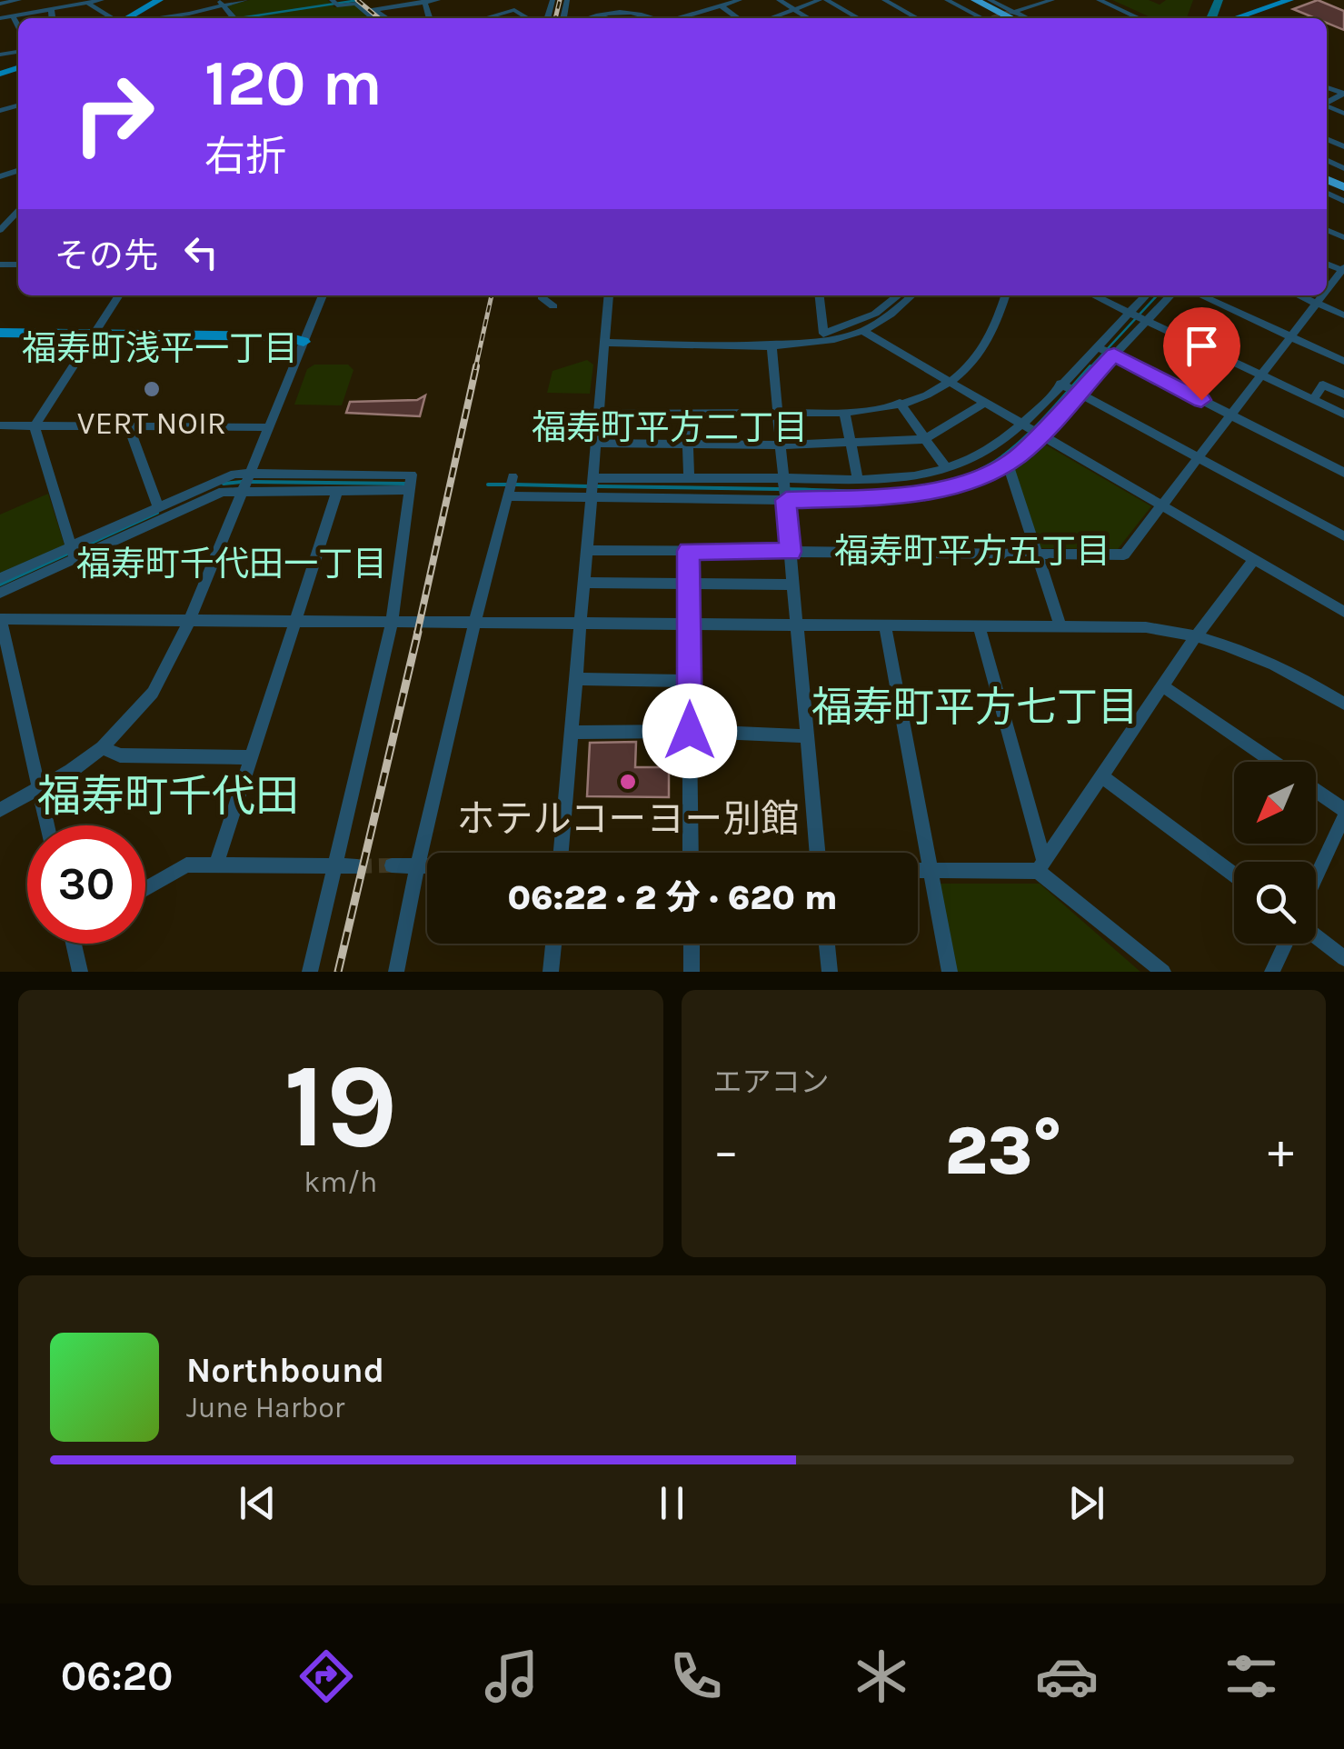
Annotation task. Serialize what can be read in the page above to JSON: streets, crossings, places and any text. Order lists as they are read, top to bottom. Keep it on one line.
{"districts":["福寿町浅平一丁目","福寿町平方二丁目","福寿町平方五丁目","福寿町千代田一丁目","福寿町平方七丁目","福寿町千代田"],"places":["VERT NOIR","ホテルコーヨー別館"],"north":"bottom left","page":{"turn":["120 m","右折"],"then":"その先","limit":"30","trip":"06:22 · 2 分 · 620 m","tile":[["19","km/h"],"エアコン"],"heat":["−","23°","+"],"song":["Northbound","June Harbor"],"tabs":"06:20"}}
